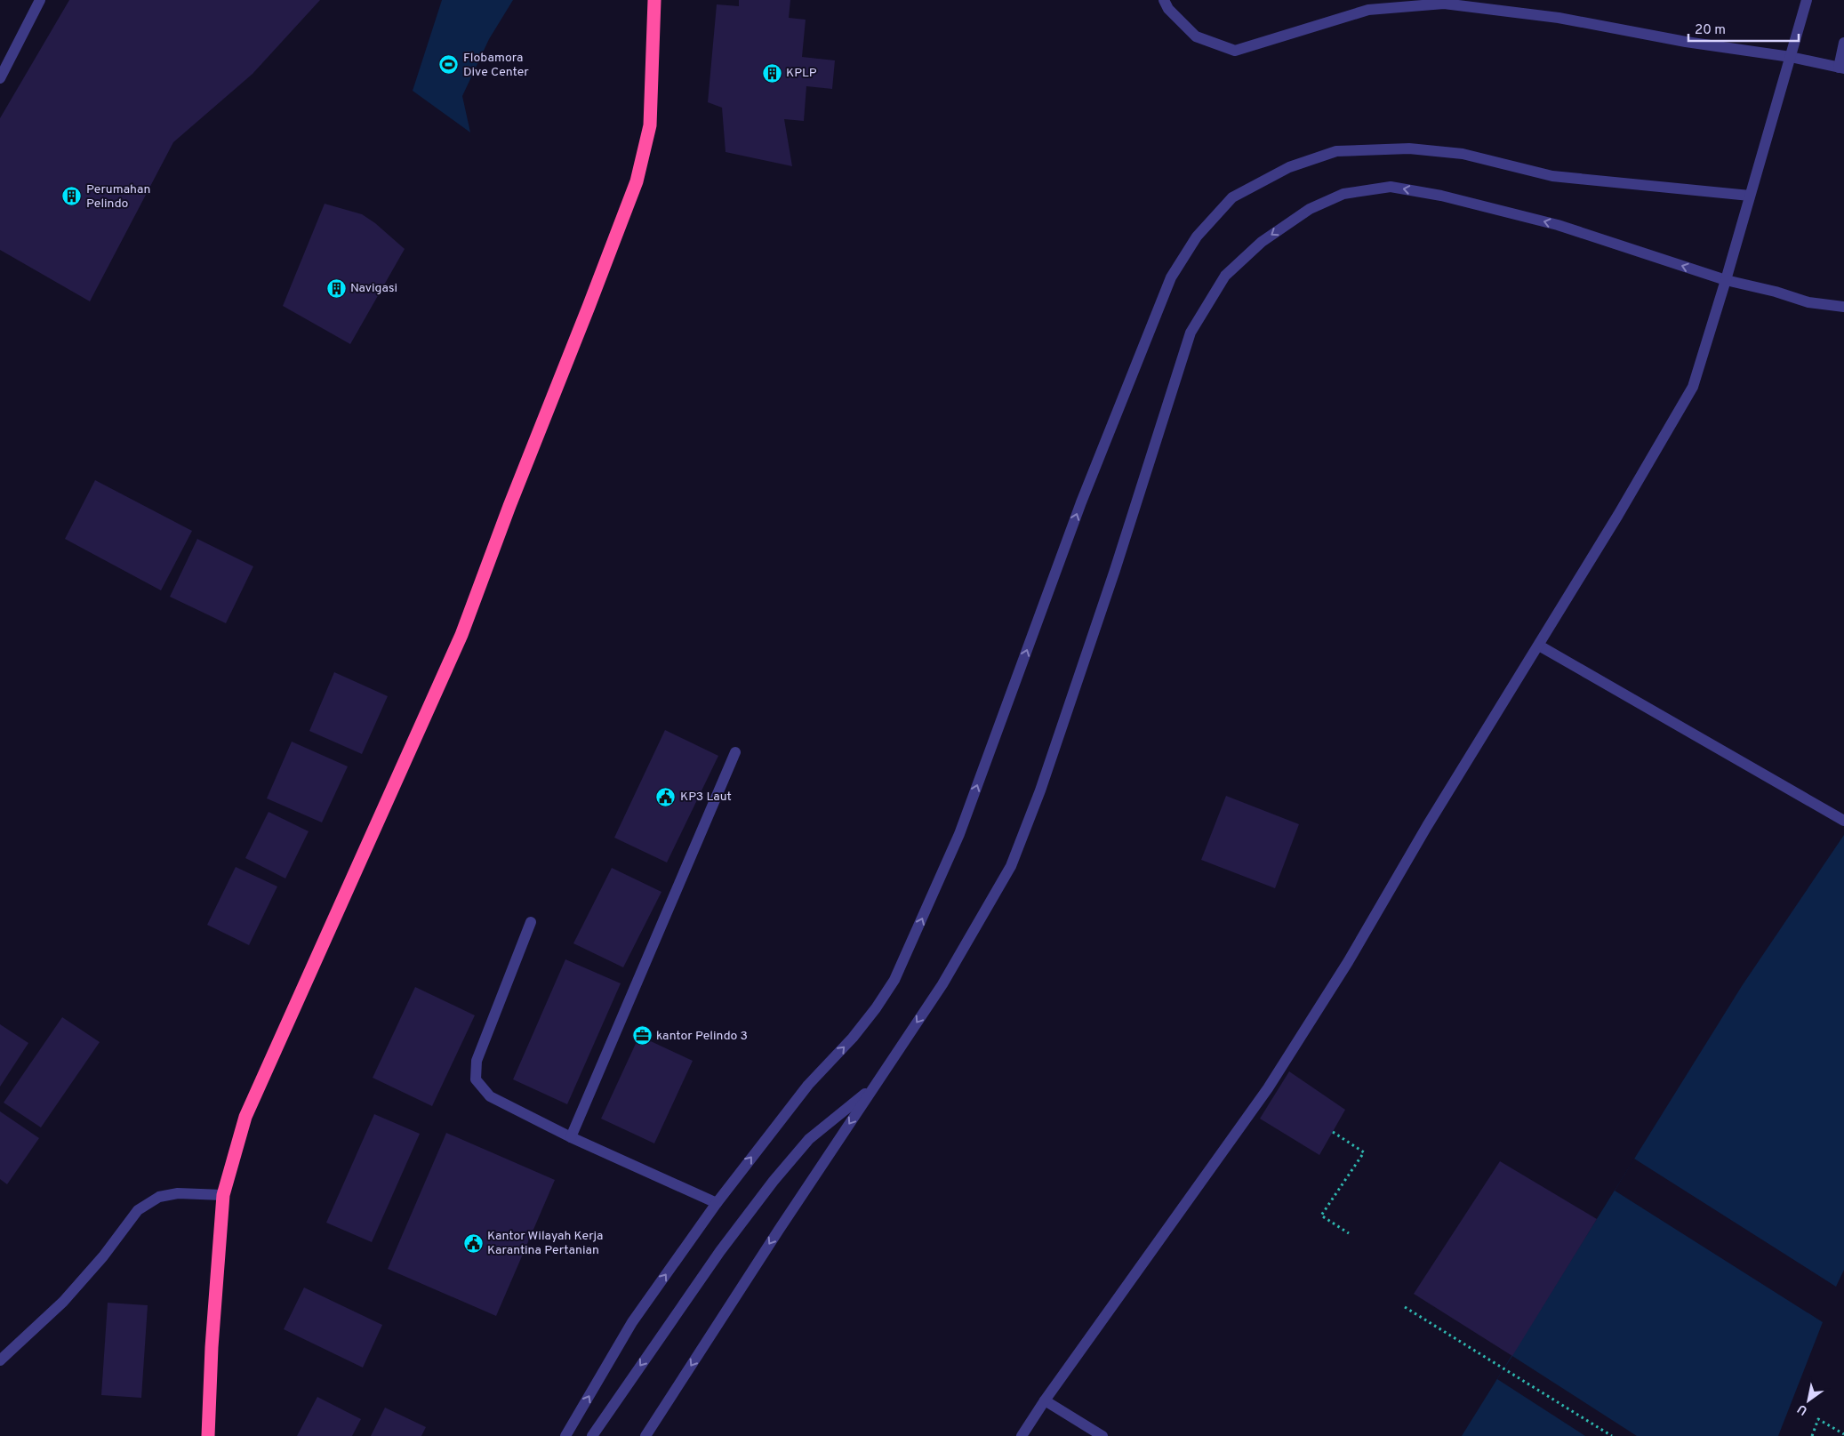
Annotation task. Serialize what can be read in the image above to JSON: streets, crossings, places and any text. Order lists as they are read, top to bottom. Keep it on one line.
{"places":{"sports":["Flobamora Dive Center"],"building":["KPLP","Perumahan Pelindo","Navigasi"],"public building":["KP3 Laut","Kantor Wilayah Kerja Karantina Pertanian"],"office":["kantor Pelindo 3"]},"scale_bar":"20 m","north":"bottom left"}
